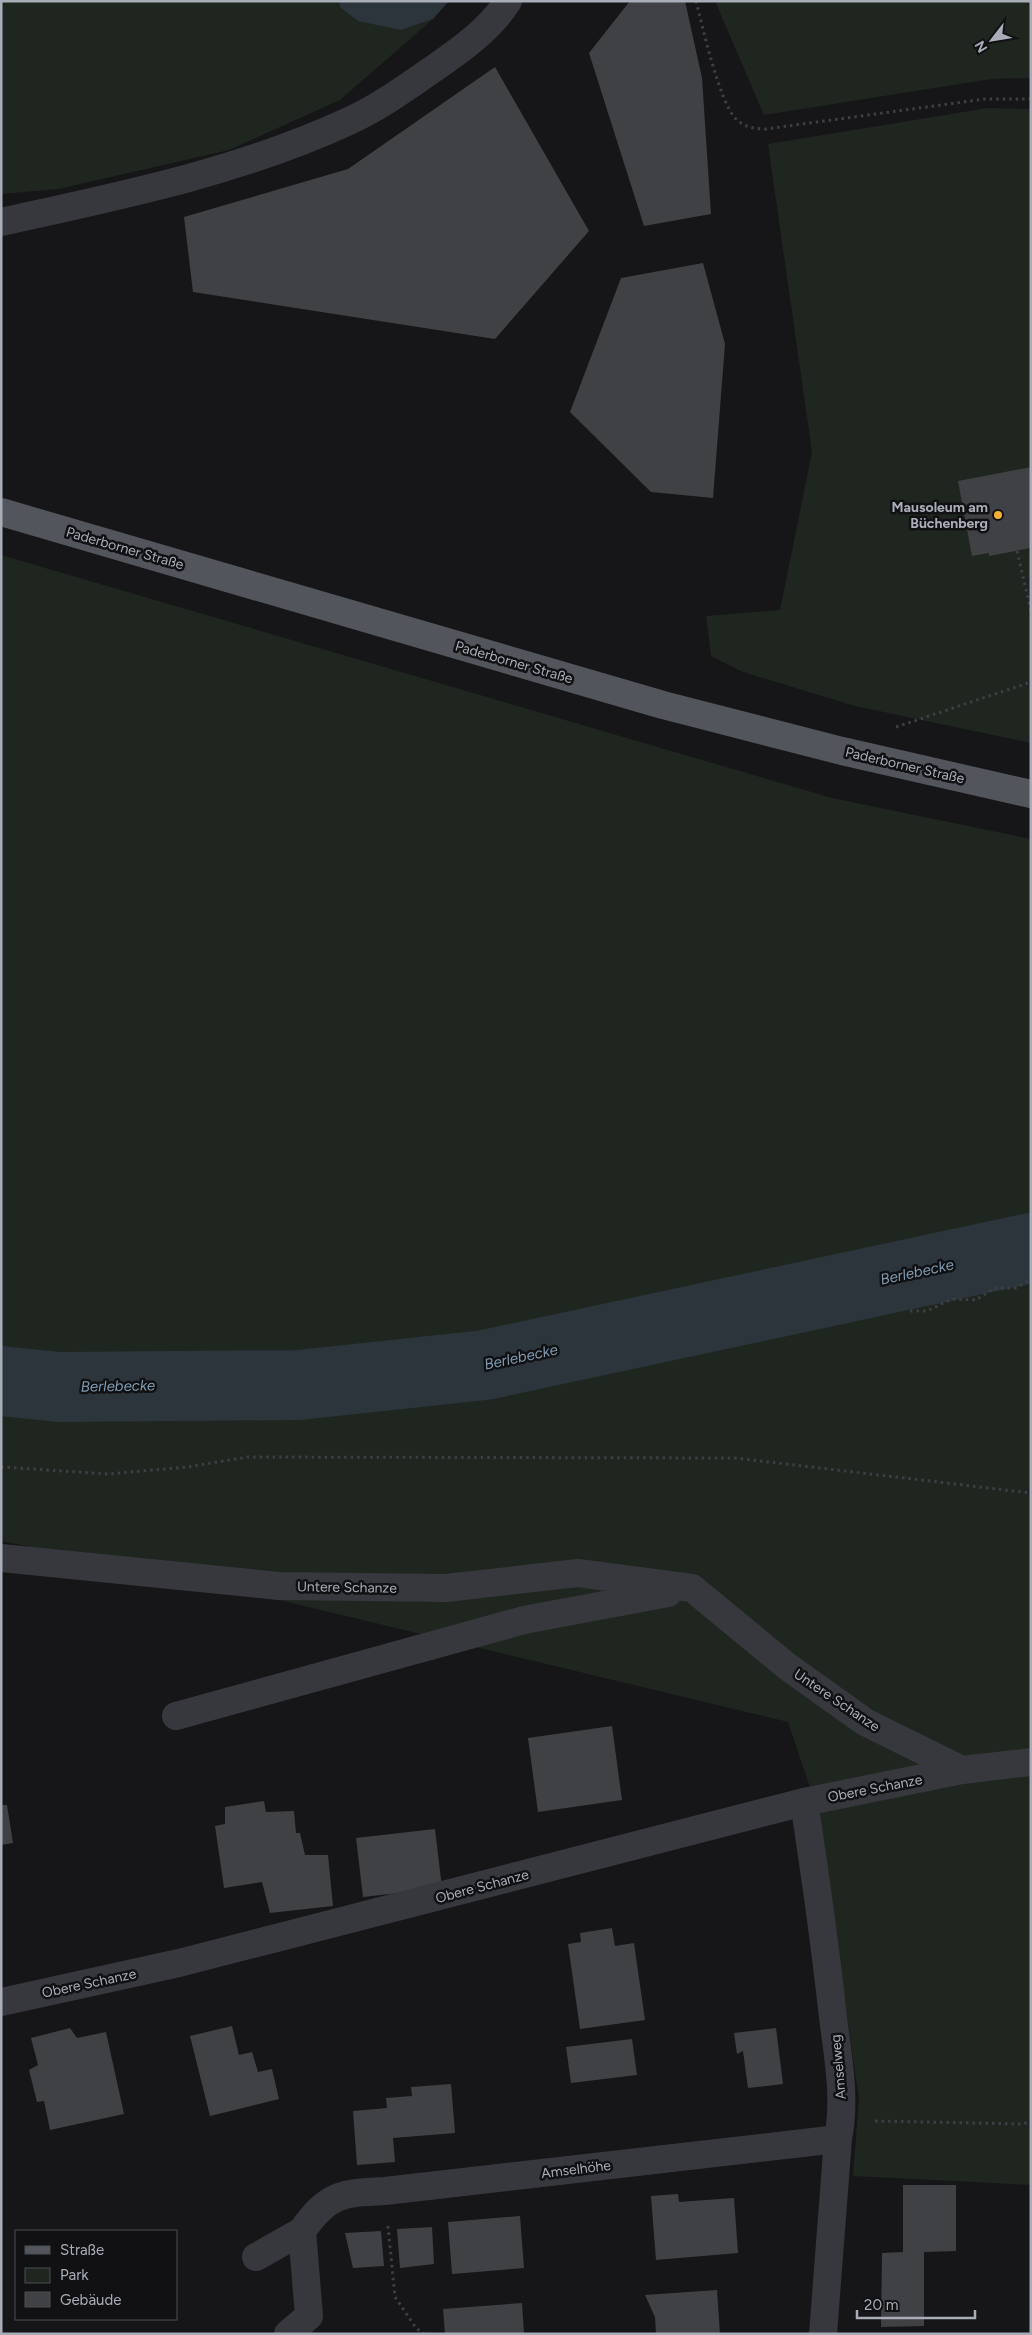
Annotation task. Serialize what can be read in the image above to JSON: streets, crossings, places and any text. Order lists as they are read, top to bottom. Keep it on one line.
{"streets":{"main road":["Paderborner Straße"],"street":["Untere Schanze","Obere Schanze","Amselweg","Amselhöhe"]},"crossings":[["Untere Schanze","Obere Schanze"],["Obere Schanze","Amselweg"],["Amselweg","Amselhöhe"]],"water":["Berlebecke"],"places":["Mausoleum am Büchenberg"],"legend":["Straße","Park","Gebäude"],"scale_bar":"20 m","north":"bottom left"}
